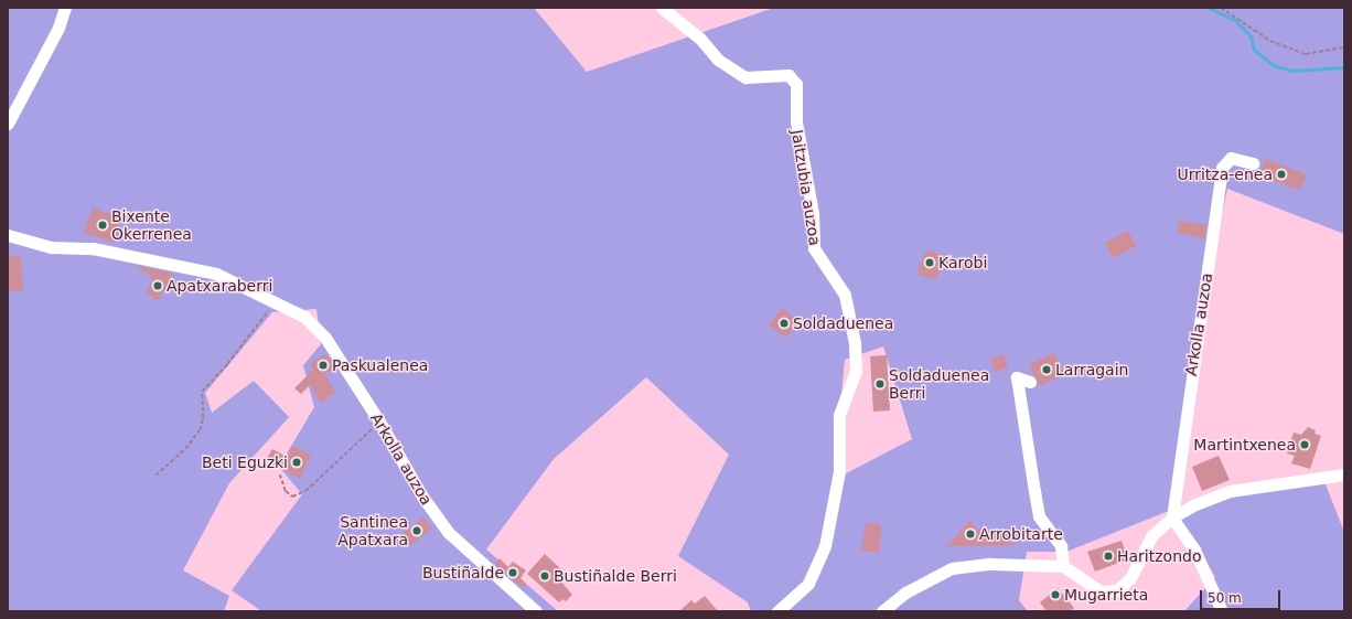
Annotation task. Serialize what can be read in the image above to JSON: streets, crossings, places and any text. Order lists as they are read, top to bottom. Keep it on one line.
{"streets":{"street":["Jaitzubia auzoa","Arkolla auzoa"]},"places":["Urritza-enea","Bixente Okerrenea","Karobi","Apatxaraberri","Soldaduenea","Paskualenea","Larragain","Soldaduenea Berri","Martintxenea","Beti Eguzki","Santinea Apatxara","Arrobitarte","Haritzondo","Bustiñalde","Bustiñalde Berri","Mugarrieta"],"scale_bar":"50 m"}
